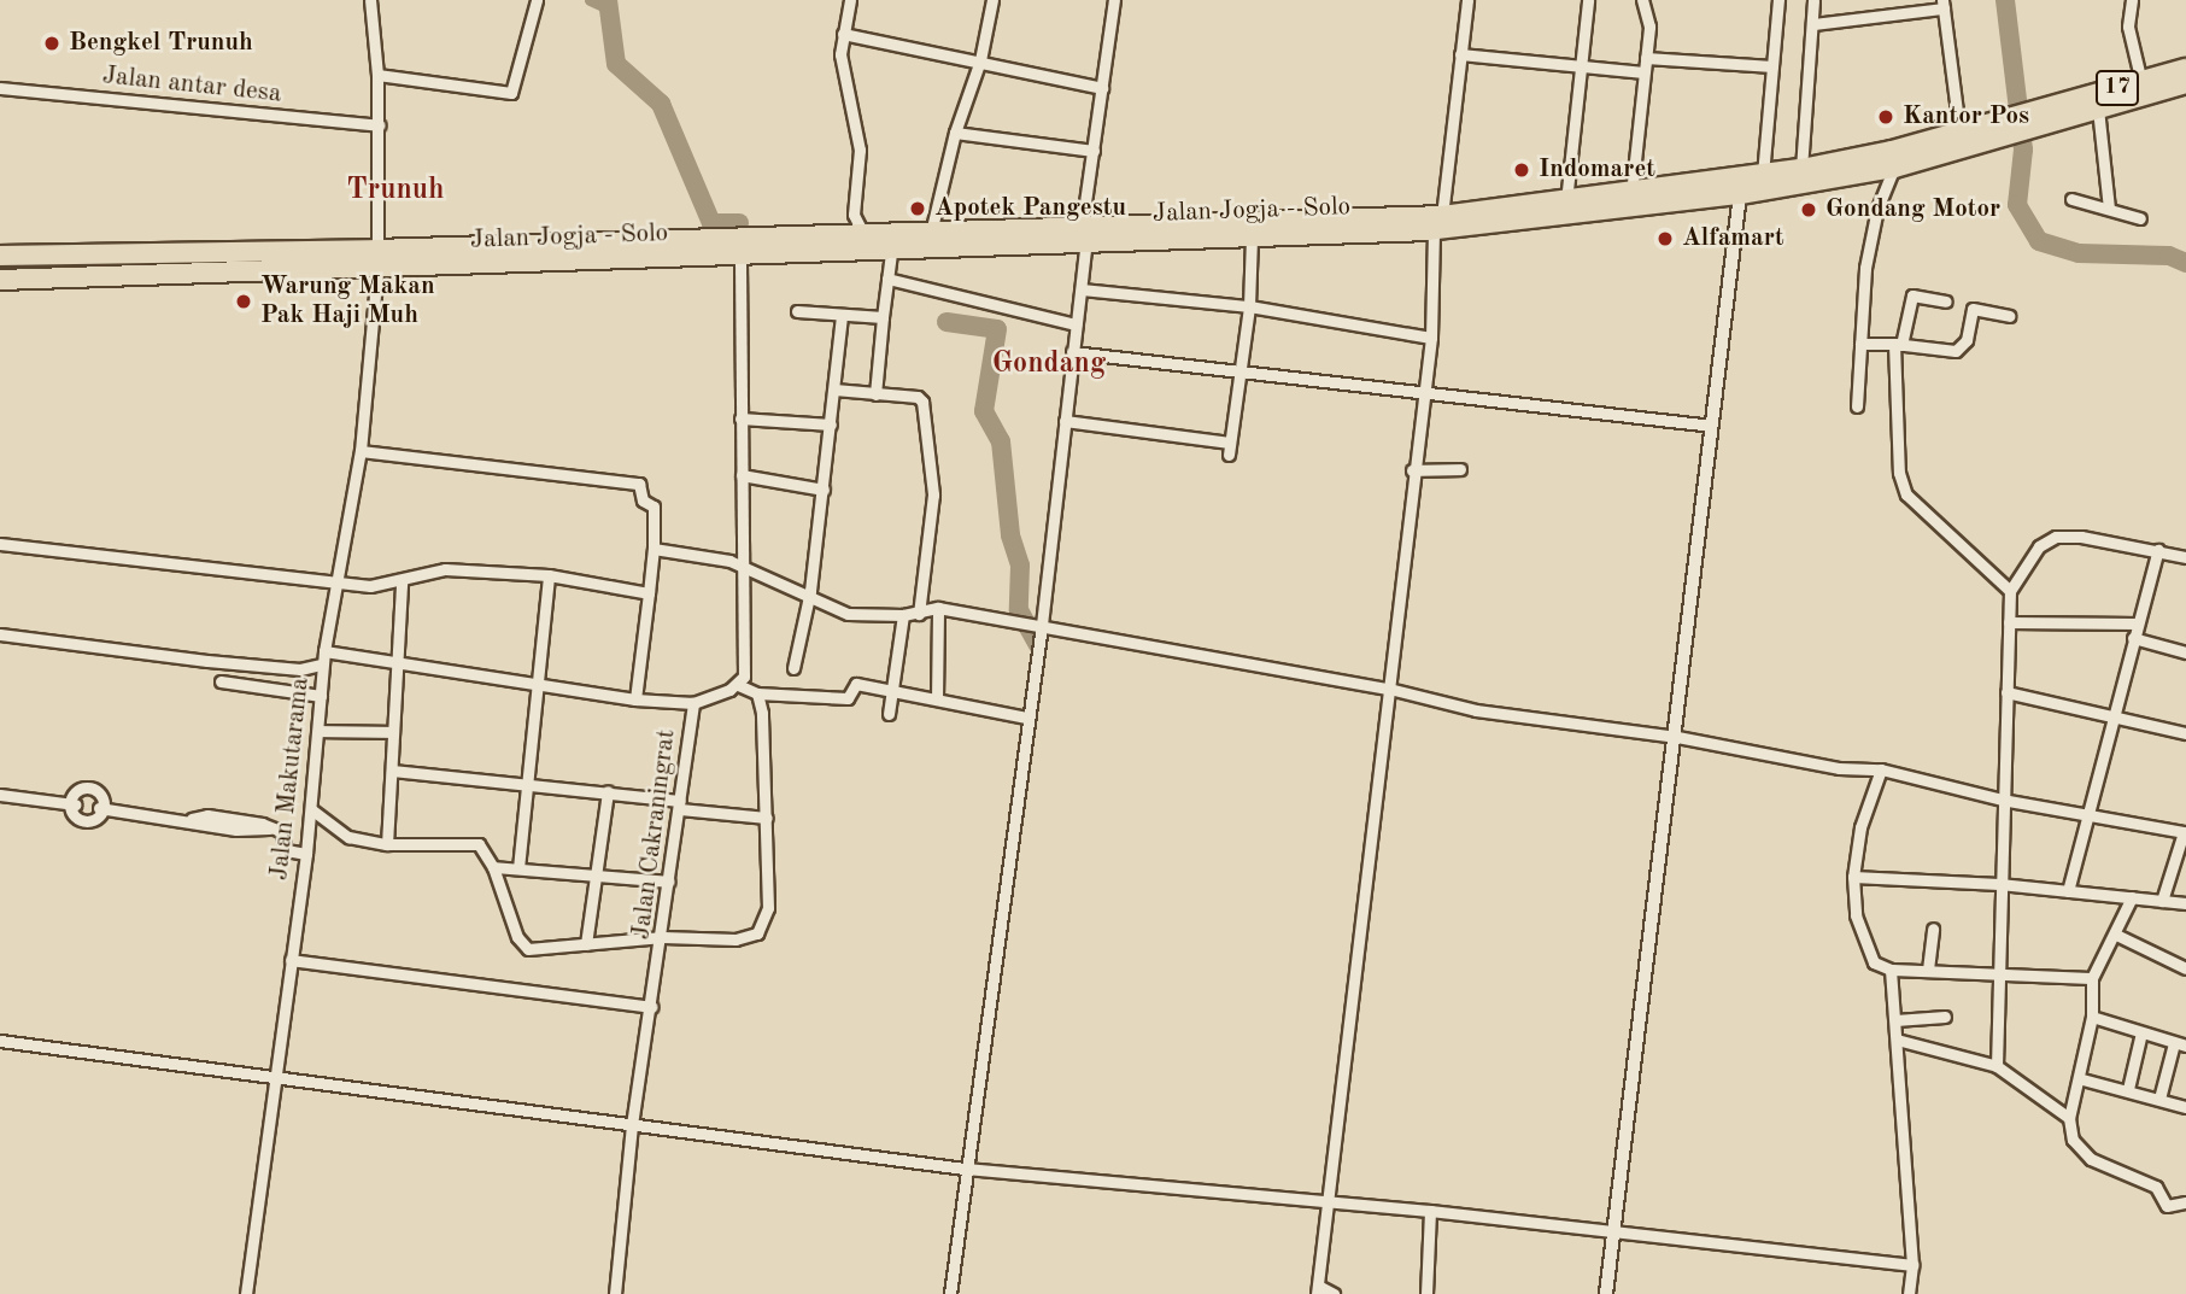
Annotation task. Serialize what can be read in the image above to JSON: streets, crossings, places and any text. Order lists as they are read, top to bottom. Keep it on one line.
{"streets":{"highway":["17","Jalan Jogja - Solo"],"street":["Jalan antar desa","Jalan Makutarama","Jalan Cakraningrat"]},"crossings":[["Jalan antar desa","Jalan Makutarama"],["Jalan Jogja - Solo","Jalan Makutarama"]],"districts":["Trunuh","Gondang"],"places":["Bengkel Trunuh","Kantor Pos","Indomaret","Apotek Pangestu","Gondang Motor","Alfamart","Warung Makan Pak Haji Muh"]}
